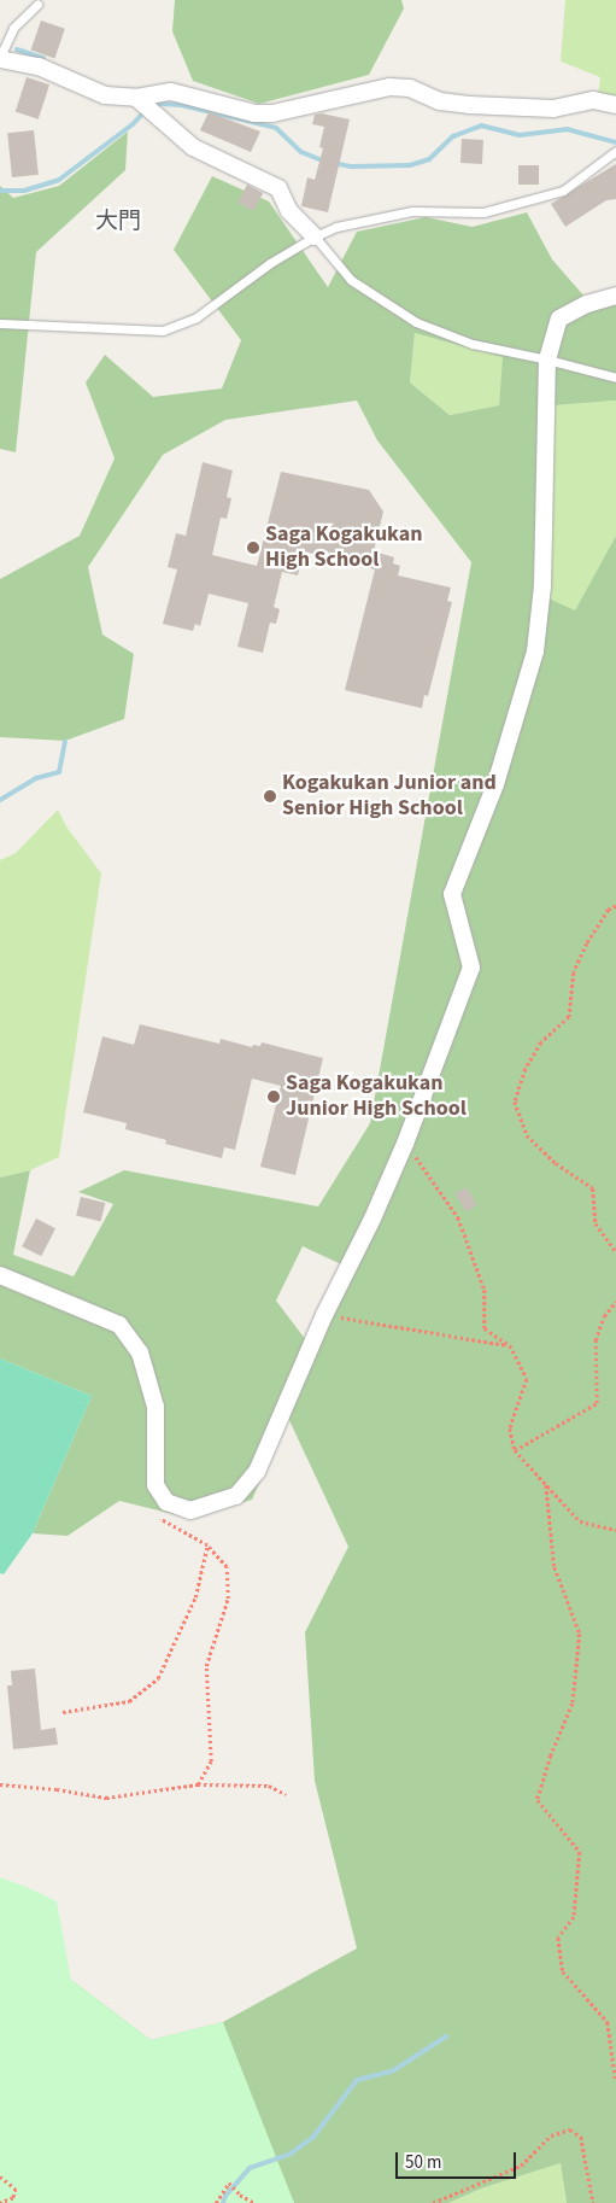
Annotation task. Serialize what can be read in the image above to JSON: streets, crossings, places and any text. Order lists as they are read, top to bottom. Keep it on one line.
{"districts":["大門"],"places":["Saga Kogakukan High School","Kogakukan Junior and Senior High School","Saga Kogakukan Junior High School"],"scale_bar":"50 m"}
